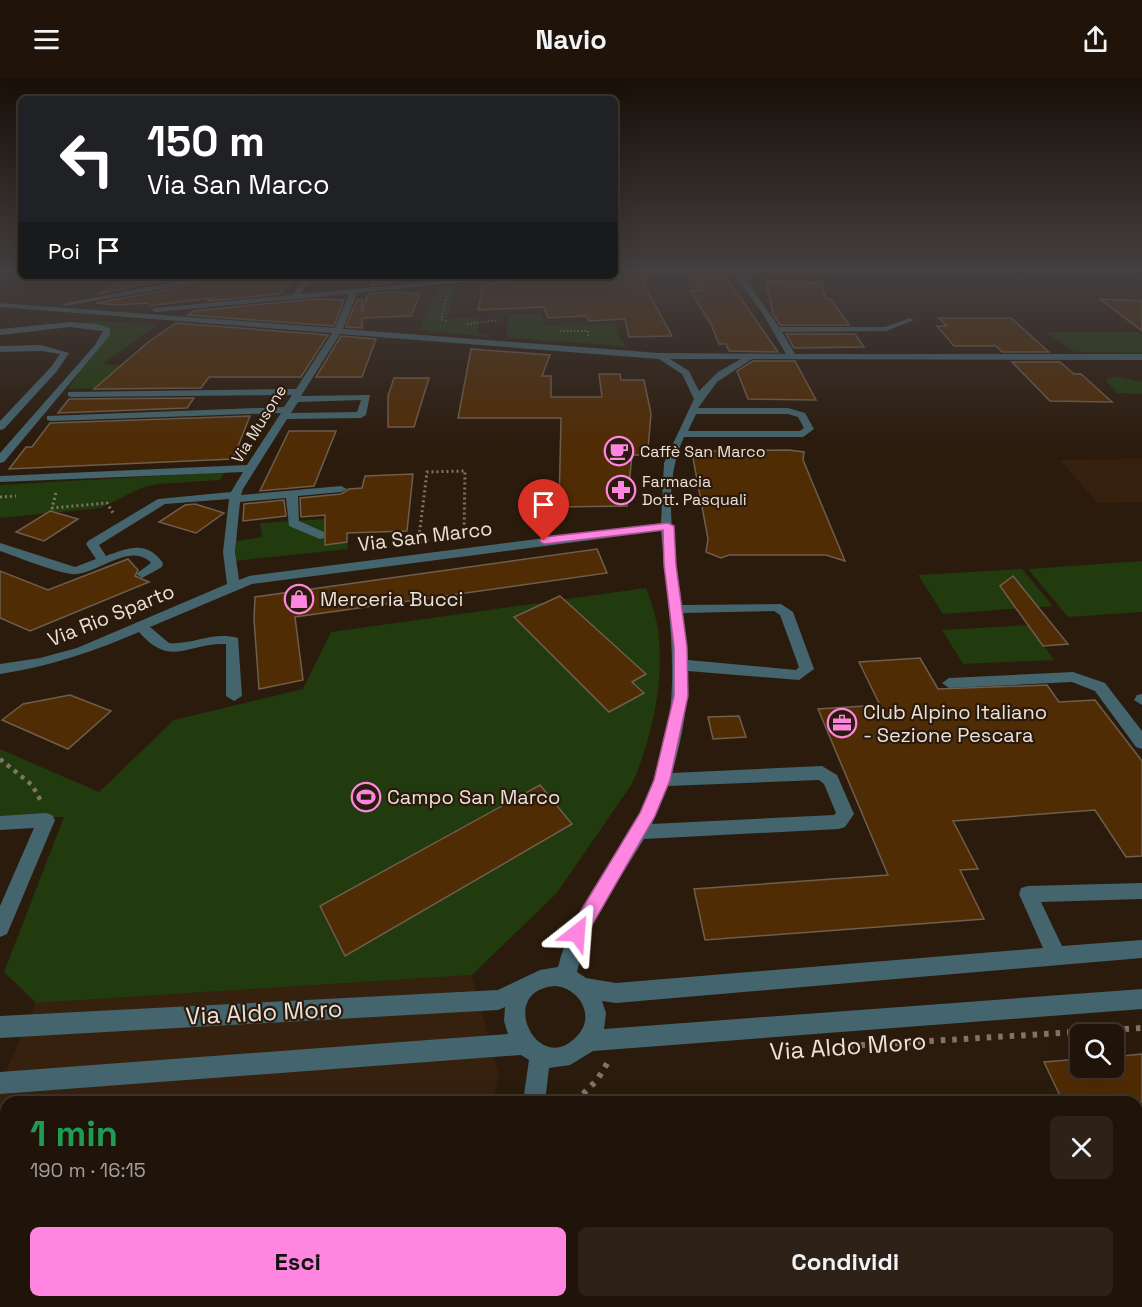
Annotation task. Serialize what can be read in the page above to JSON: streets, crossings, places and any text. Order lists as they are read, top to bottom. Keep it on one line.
{"streets":{"street":["Via Musone","Via San Marco","Via Rio Sparto","Via Aldo Moro"]},"crossings":[["Via Musone","Via San Marco"],["Via Musone","Via Rio Sparto"],["Via San Marco","Via Rio Sparto"]],"places":{"cafe":["Caffè San Marco"],"pharmacy":["Farmacia Dott. Pasquali"],"shop":["Merceria Bucci"],"office":["Club Alpino Italiano - Sezione Pescara"],"sports":["Campo San Marco"]},"page":{"header":"Navio","turn":["150 m","Via San Marco"],"then":"Poi","heading":["1 min","190 m · 16:15"],"buttons":["Esci","Condividi"]}}
